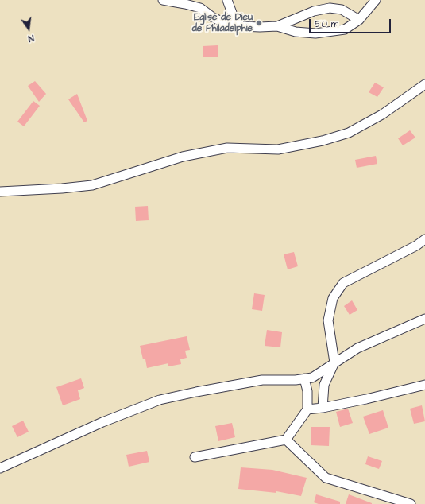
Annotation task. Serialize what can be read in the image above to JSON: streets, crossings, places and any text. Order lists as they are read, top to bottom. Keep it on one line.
{"places":["Eglise de Dieu de Philadelphie"],"scale_bar":"50 m","north":"bottom"}
